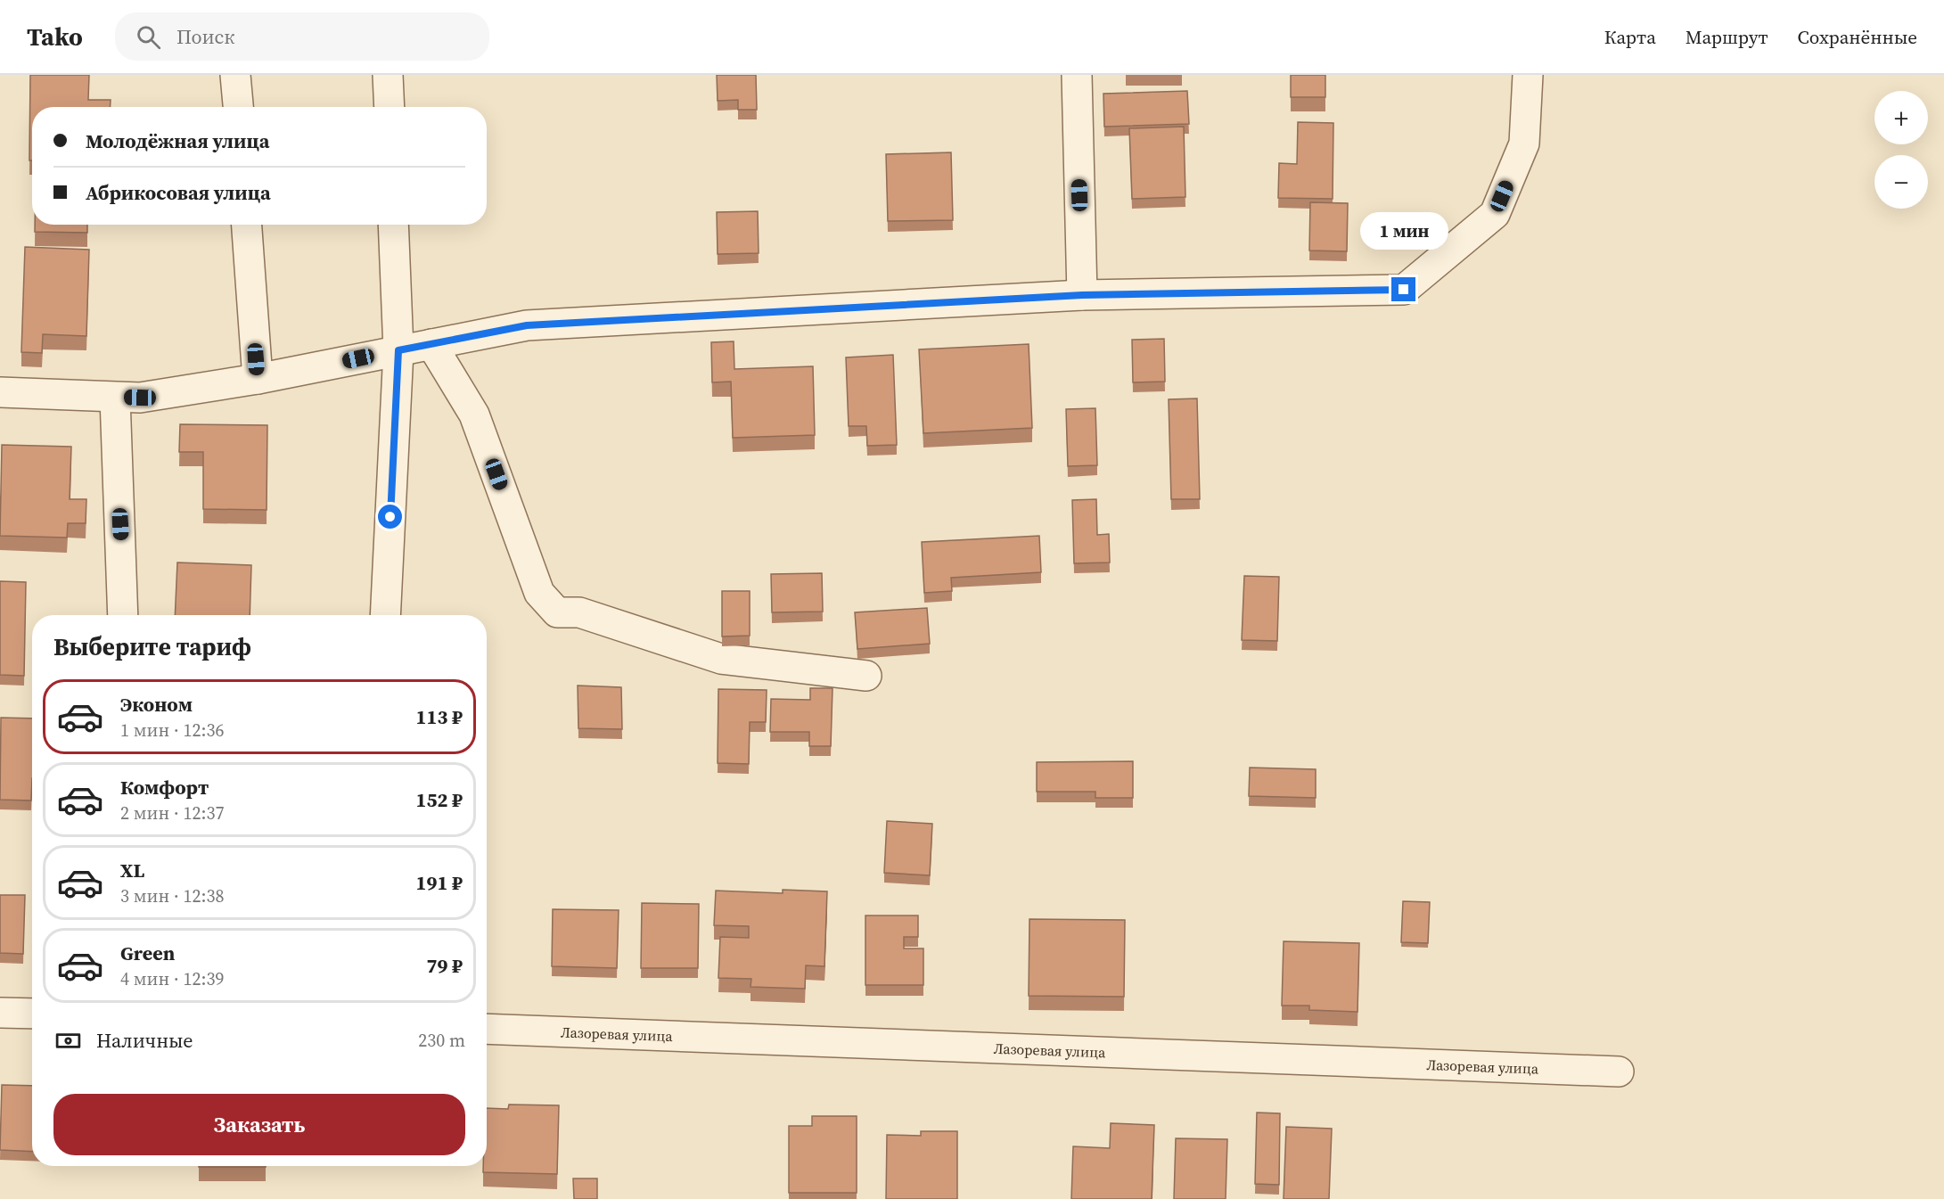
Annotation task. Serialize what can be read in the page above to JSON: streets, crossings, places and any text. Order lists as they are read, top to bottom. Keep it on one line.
{"streets":{"street":["Лазоревая улица"]},"page":{"header":"Tako","search":"Поиск","nav":["Карта","Маршрут","Сохранённые"],"map_buttons":["+","−"],"banner":["Молодёжная улица","Абрикосовая улица"],"bubble":"1 мин","heading":"Выберите тариф","list":[{"name":"Эконом","note":"1 мин · 12:36","value":"113 ₽"},{"name":"Комфорт","note":"2 мин · 12:37","value":"152 ₽"},{"name":"XL","note":"3 мин · 12:38","value":"191 ₽"},{"name":"Green","note":"4 мин · 12:39","value":"79 ₽"}],"pay":["Наличные","230 m"],"buttons":"Заказать"}}
